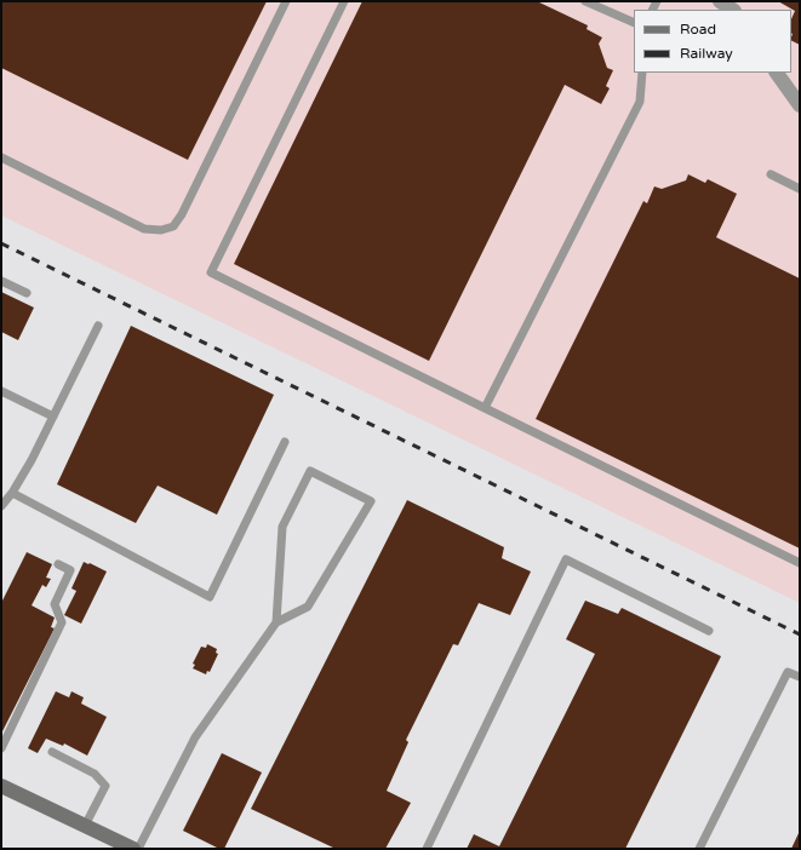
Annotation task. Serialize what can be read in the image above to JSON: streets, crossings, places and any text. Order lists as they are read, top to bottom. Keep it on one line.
{"legend":["Road","Railway"]}
